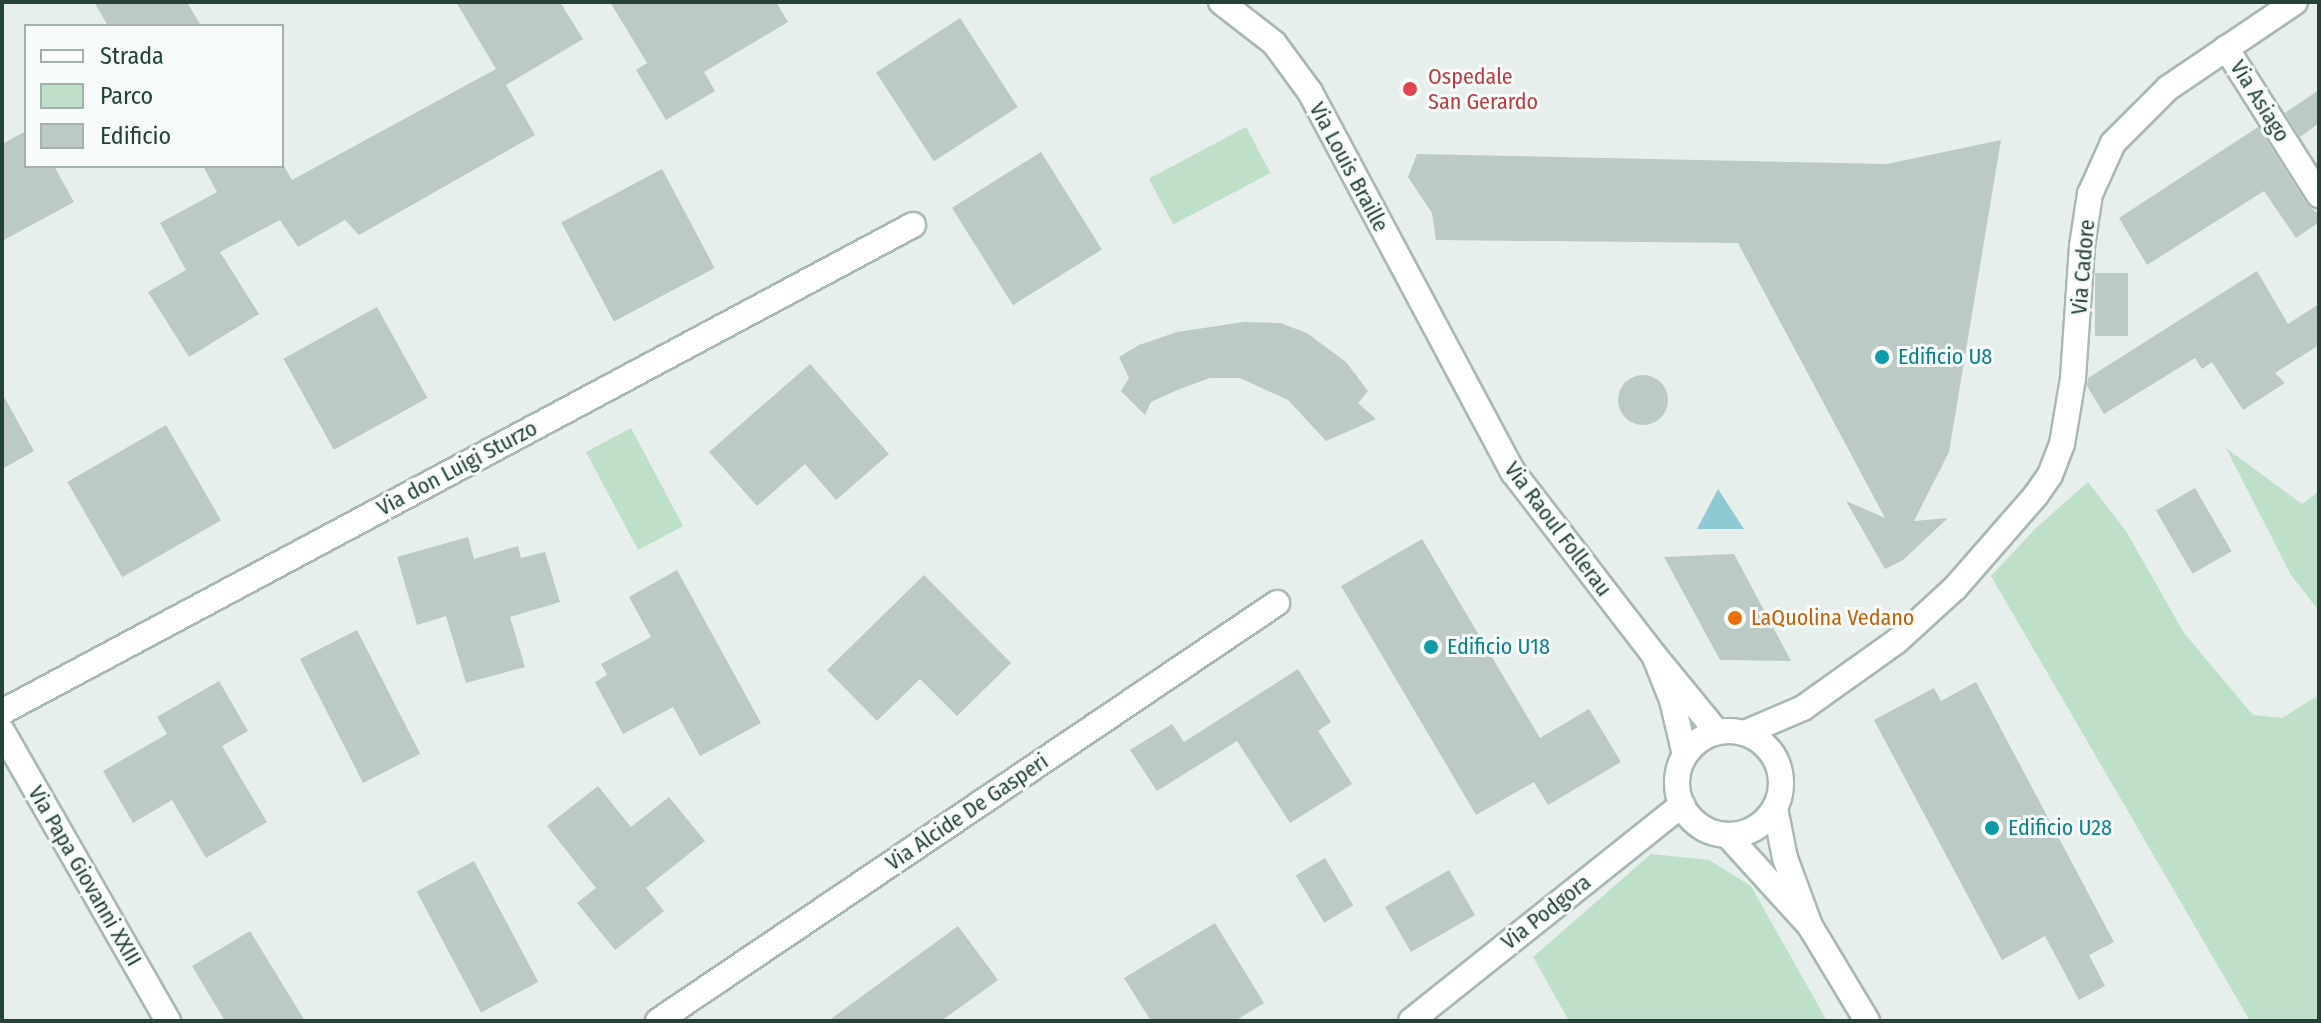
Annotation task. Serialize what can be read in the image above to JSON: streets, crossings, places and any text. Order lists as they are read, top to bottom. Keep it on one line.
{"streets":{"street":["Via Asiago","Via Louis Braille","Via Cadore","Via don Luigi Sturzo","Via Raoul Follerau","Via Alcide De Gasperi","Via Papa Giovanni XXIII","Via Podgora"]},"crossings":[["Via Asiago","Via Cadore"],["Via Louis Braille","Via Raoul Follerau"],["Via Cadore","Via Raoul Follerau"],["Via Cadore","Via Podgora"],["Via Raoul Follerau","Via Podgora"]],"places":["Ospedale San Gerardo","Edificio U8","LaQuolina Vedano","Edificio U18","Edificio U28"],"legend":["Strada","Parco","Edificio"]}
